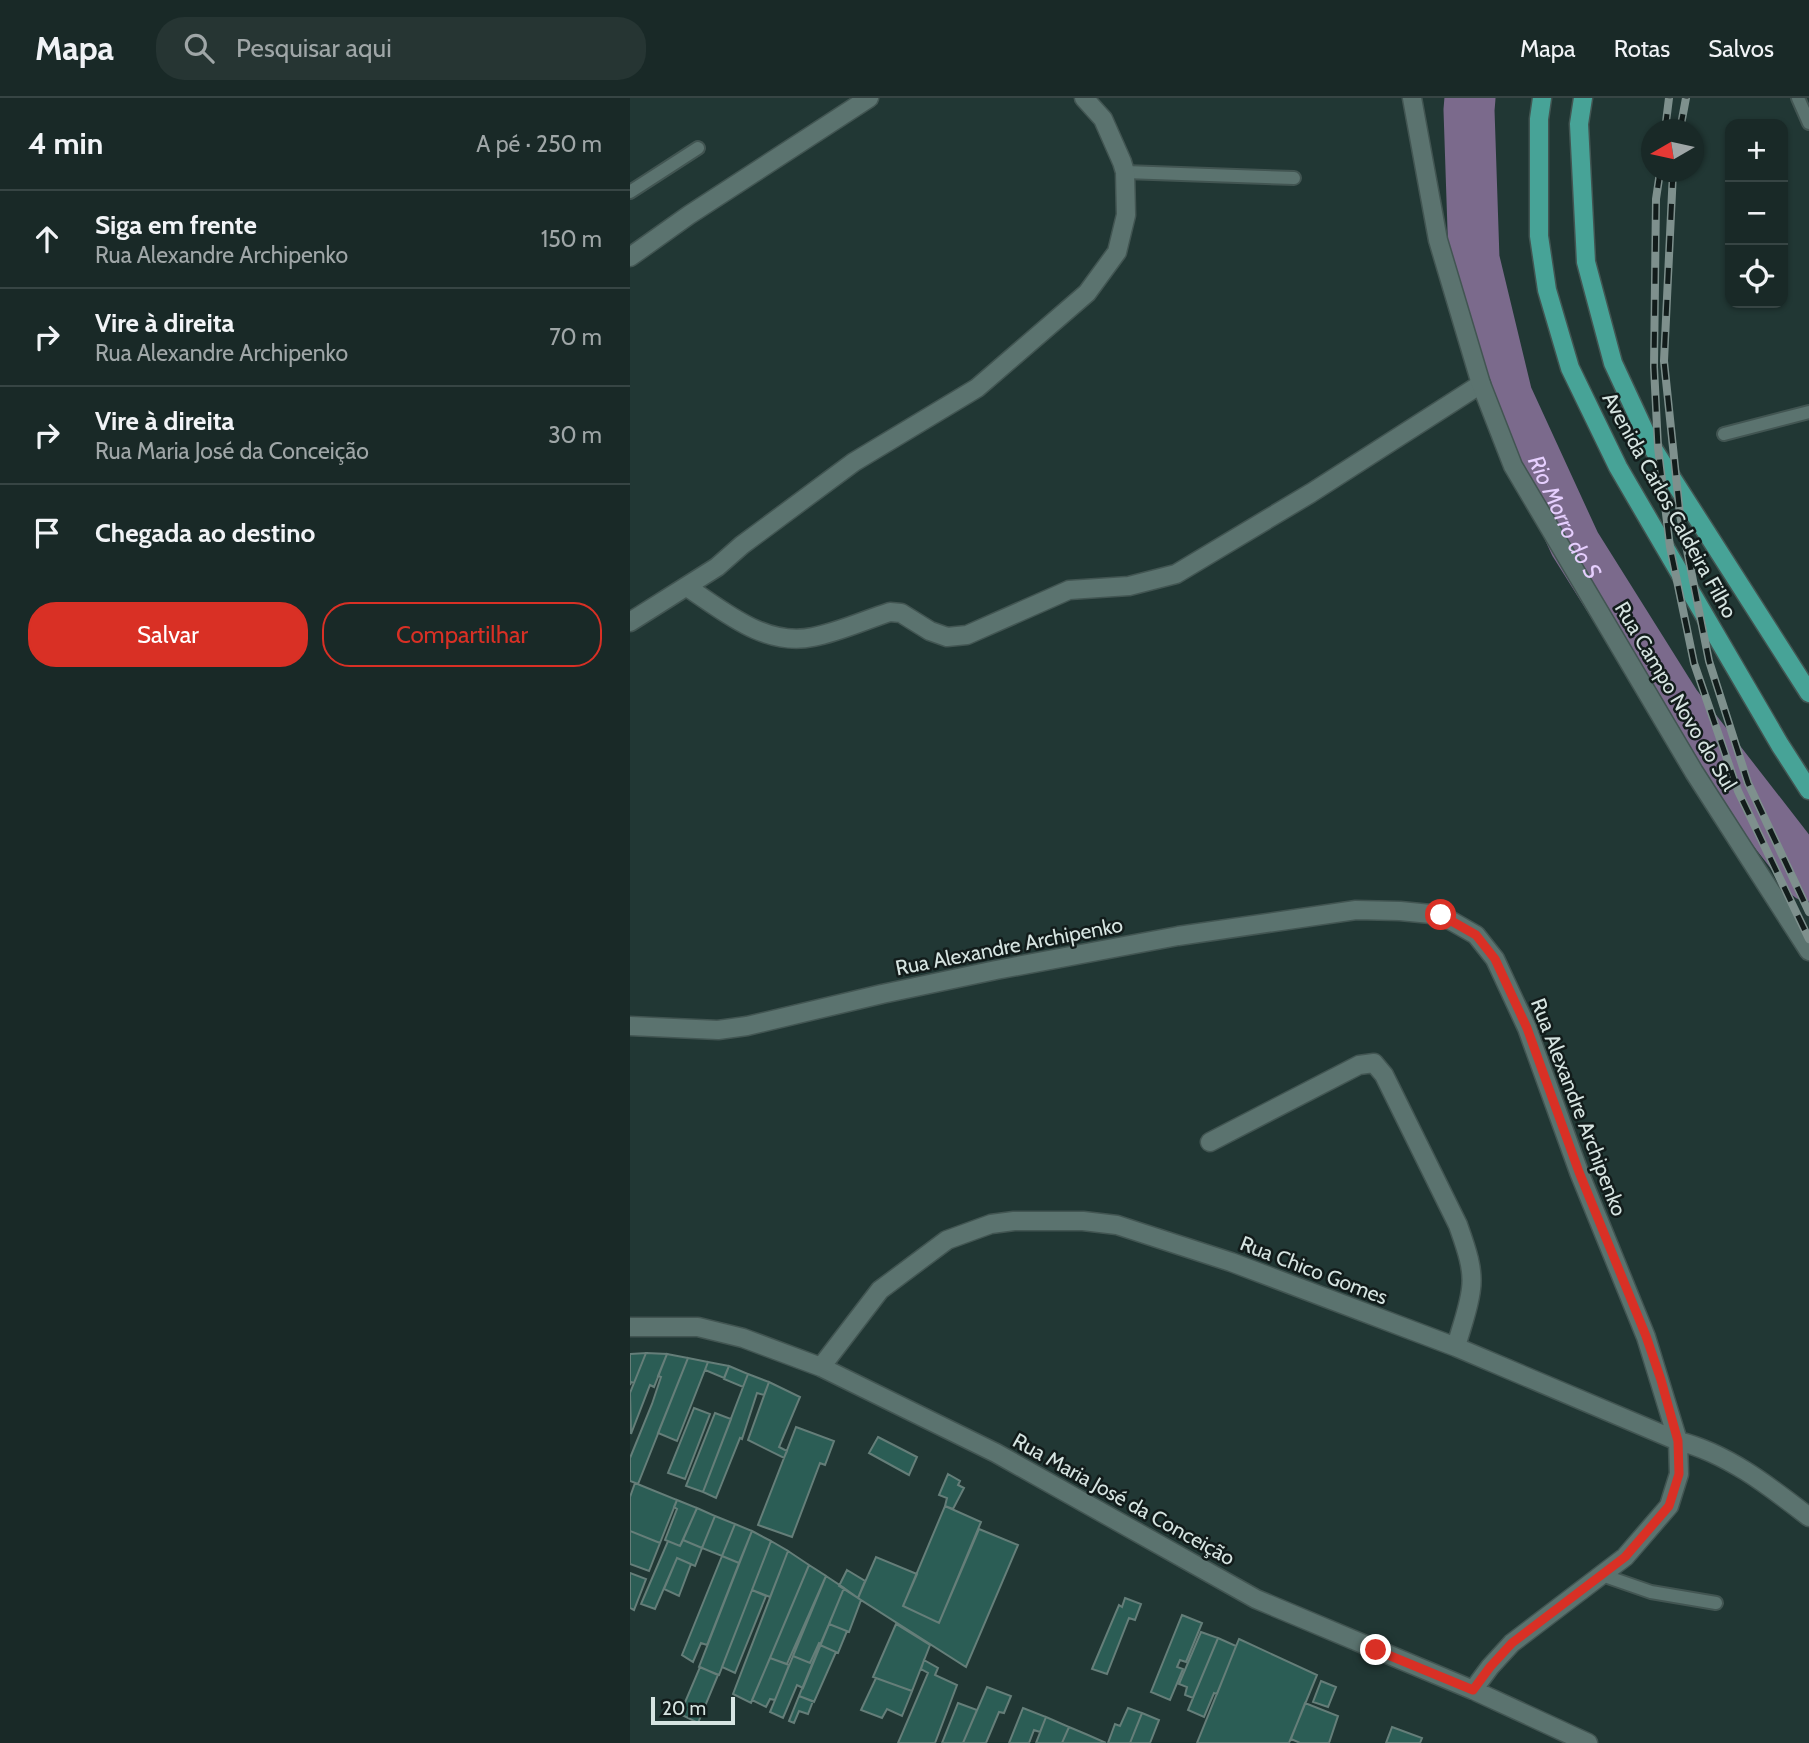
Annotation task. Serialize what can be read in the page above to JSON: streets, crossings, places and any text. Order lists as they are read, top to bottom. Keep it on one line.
{"streets":{"main road":["Avenida Carlos Caldeira Filho"],"street":["Rua Campo Novo do Sul","Rua Alexandre Archipenko","Rua Chico Gomes","Rua Maria José da Conceição"]},"crossings":[["Rua Alexandre Archipenko","Rua Chico Gomes"],["Rua Alexandre Archipenko","Rua Maria José da Conceição"],["Rua Chico Gomes","Rua Maria José da Conceição"]],"water":["Rio Morro do S"],"scale_bar":"20 m","north":"left","page":{"header":"Mapa","search":"Pesquisar aqui","nav":["Mapa","Rotas","Salvos"],"heading":["4 min","A pé · 250 m"],"map_buttons":["+","−"],"list":[["Siga em frente","Rua Alexandre Archipenko","150 m"],["Vire à direita","Rua Alexandre Archipenko","70 m"],["Vire à direita","Rua Maria José da Conceição","30 m"],"Chegada ao destino"],"buttons":["Salvar","Compartilhar"],"scale":"20 m"}}
